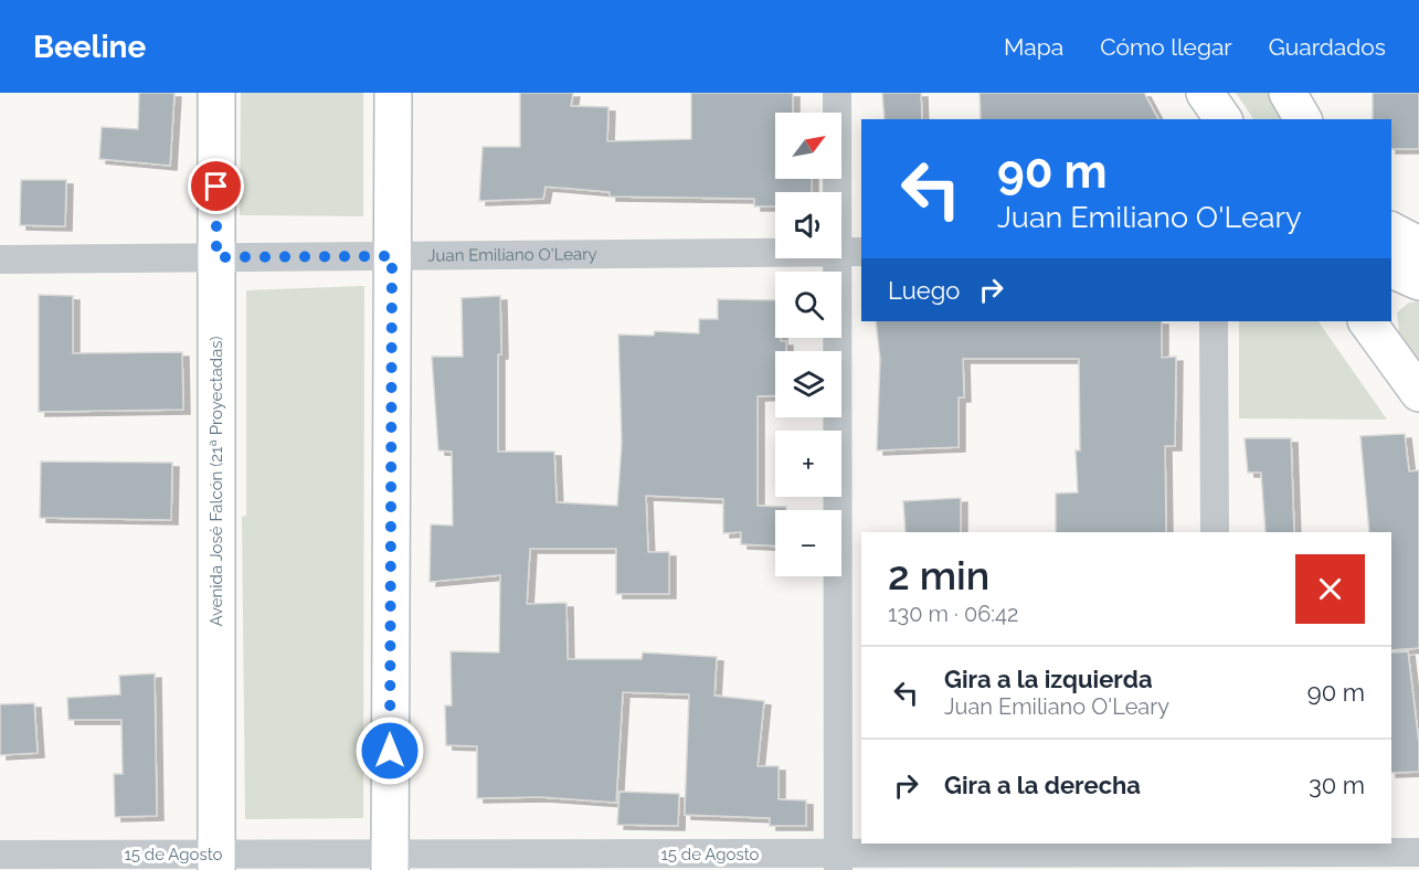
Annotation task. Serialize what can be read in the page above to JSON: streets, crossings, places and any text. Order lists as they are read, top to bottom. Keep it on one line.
{"streets":{"main road":["Avenida José Falcón (21ª Proyectadas)"],"street":["Juan Emiliano O'Leary","15 de Agosto"]},"crossings":[["Juan Emiliano O'Leary","Avenida José Falcón (21ª Proyectadas)"],["Avenida José Falcón (21ª Proyectadas)","15 de Agosto"]],"north":"top right","page":{"header":"Beeline","nav":["Mapa","Cómo llegar","Guardados"],"map_buttons":["+","−"],"turn":["90 m","Juan Emiliano O'Leary"],"then":"Luego","heading":["2 min","130 m · 06:42"],"list":[{"name":"Gira a la izquierda","note":"Juan Emiliano O'Leary","value":"90 m"},{"name":"Gira a la derecha","value":"30 m"}]}}
